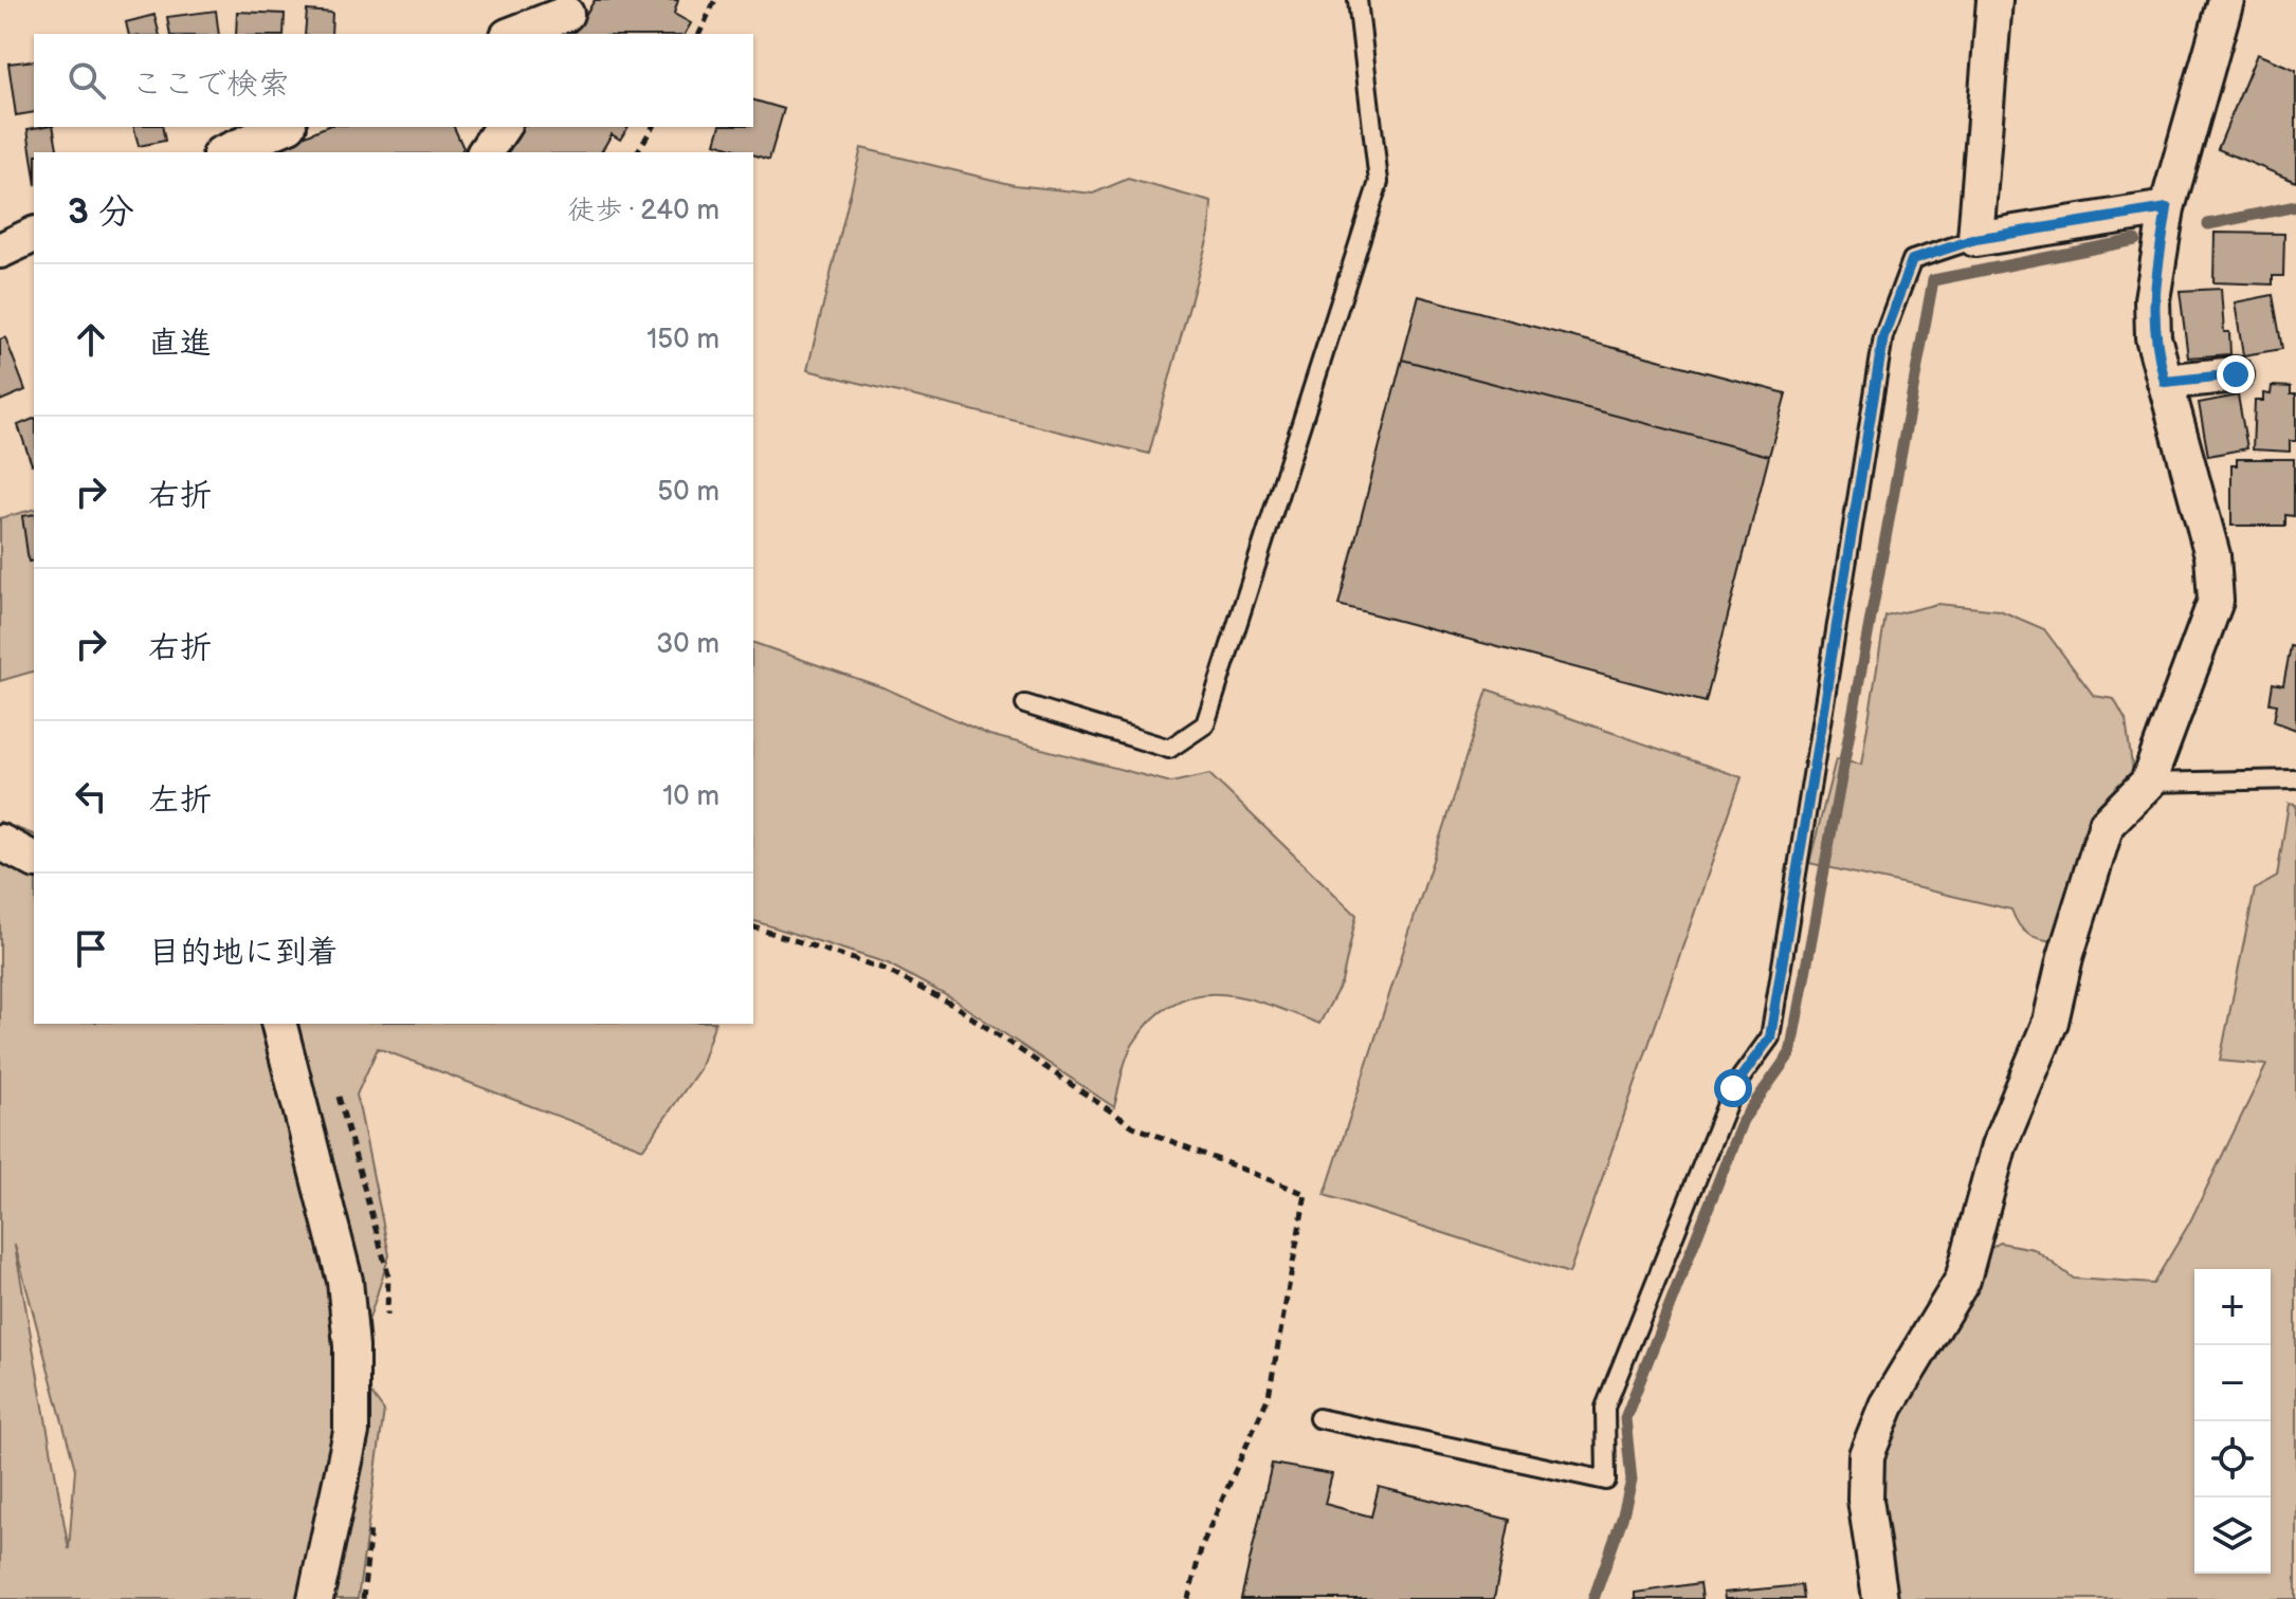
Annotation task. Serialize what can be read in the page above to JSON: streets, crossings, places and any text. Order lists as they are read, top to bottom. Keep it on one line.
{"page":{"search":"ここで検索","heading":["3 分","徒歩 · 240 m"],"list":[["直進","150 m"],["右折","50 m"],["右折","30 m"],["左折","10 m"],"目的地に到着"],"map_buttons":["+","−"]}}
